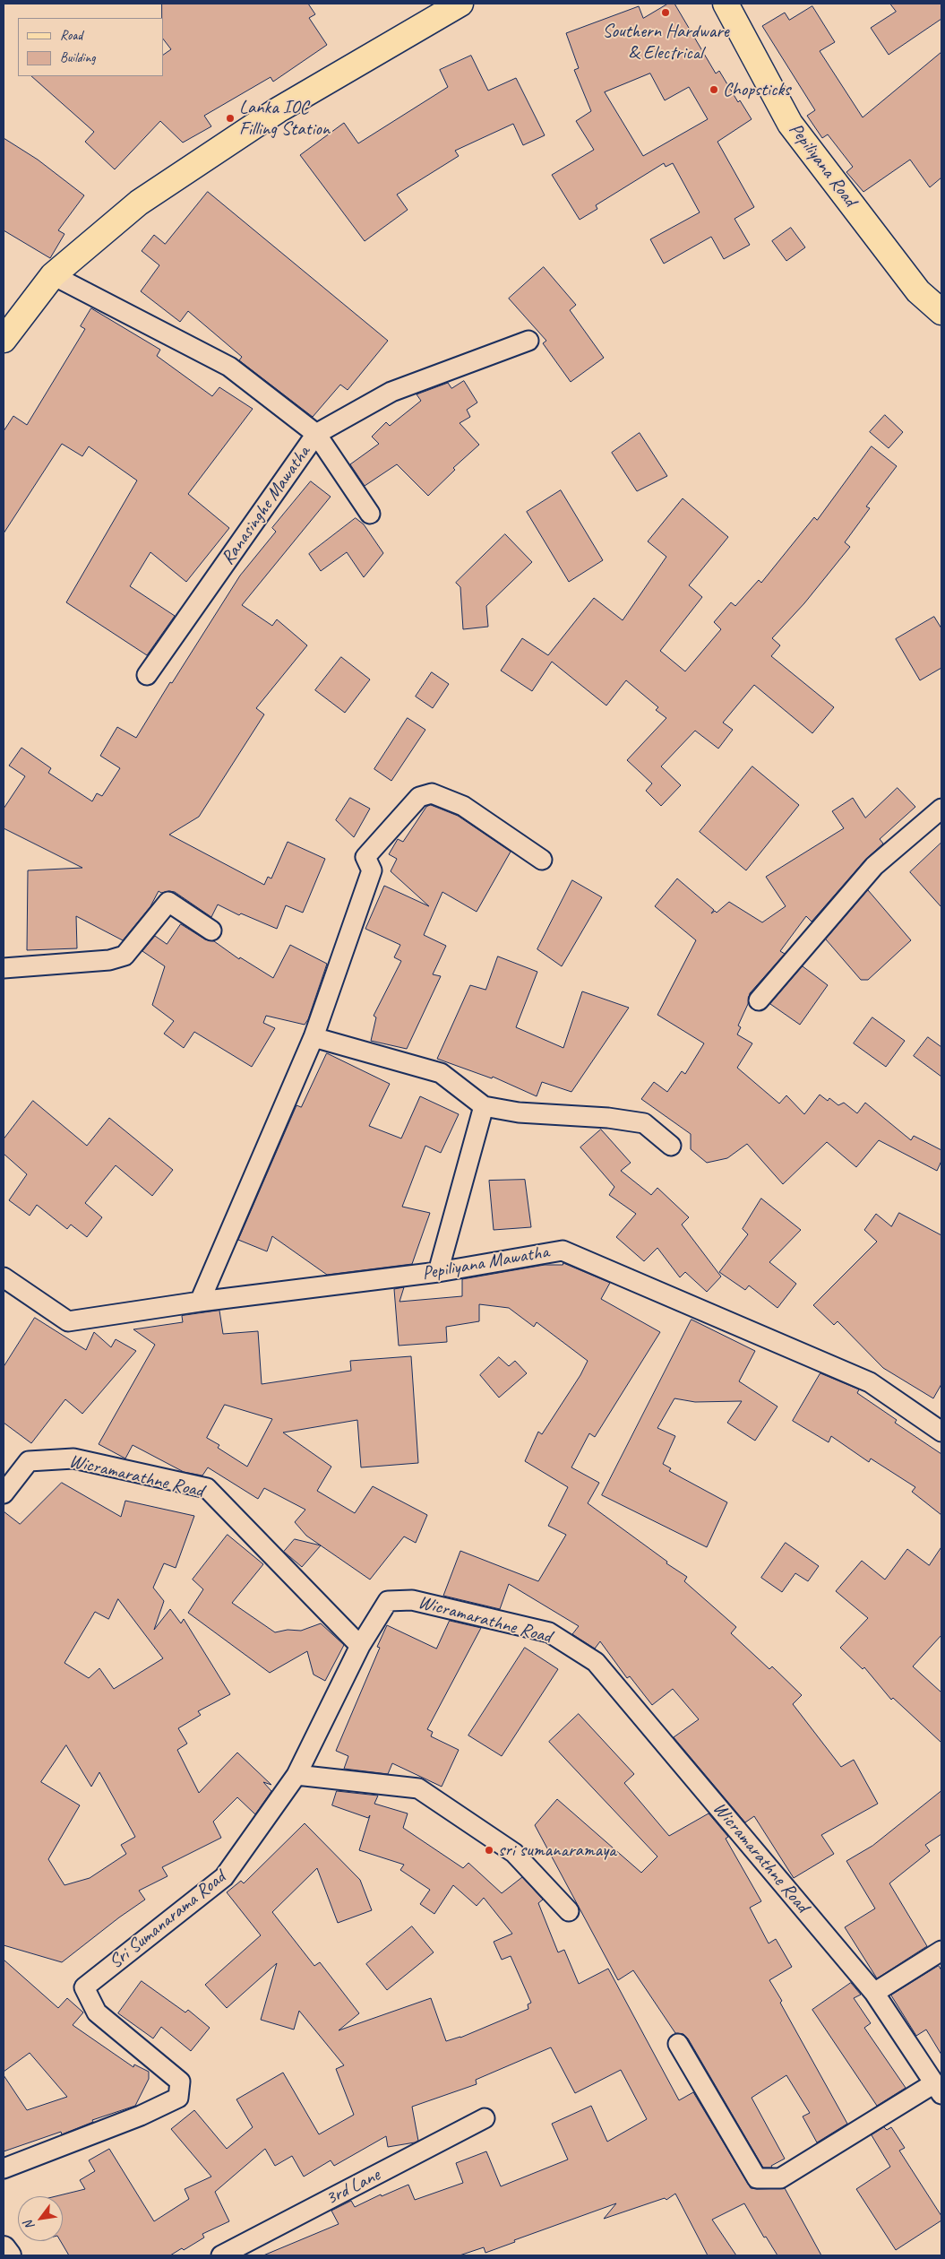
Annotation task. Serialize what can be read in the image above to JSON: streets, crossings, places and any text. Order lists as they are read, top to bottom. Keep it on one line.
{"streets":{"main road":["Pepiliyana Road"],"street":["Ranasinghe Mawatha","Pepiliyana Mawatha","Wicramarathne Road","Sri Sumanarama Road","3rd Lane"]},"crossings":[["Wicramarathne Road","Sri Sumanarama Road"]],"places":["Southern Hardware & Electrical","Chopsticks","Lanka IOC Filling Station","sri sumanaramaya"],"legend":["Road","Building"],"north":"bottom left"}
